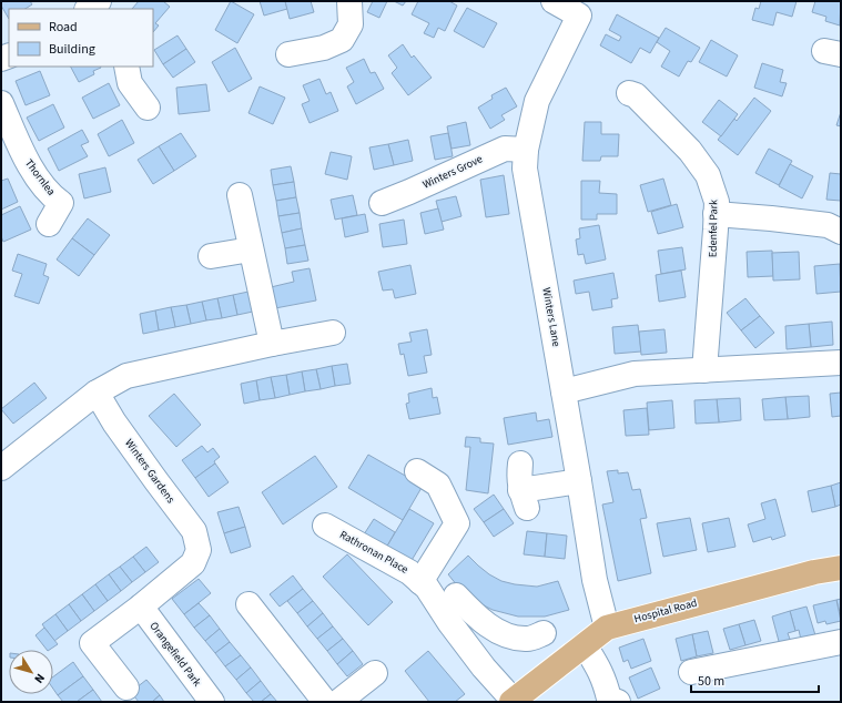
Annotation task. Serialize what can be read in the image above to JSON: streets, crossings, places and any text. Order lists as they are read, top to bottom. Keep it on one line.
{"streets":{"main road":["Hospital Road"],"street":["Winters Grove","Thornlea","Edenfel Park","Winters Lane","Winters Gardens","Rathronan Place","Orangefield Park"]},"crossings":[["Winters Grove","Winters Lane"],["Winters Lane","Hospital Road"],["Winters Gardens","Orangefield Park"],["Rathronan Place","Hospital Road"]],"legend":["Road","Building"],"scale_bar":"50 m","north":"bottom right"}
